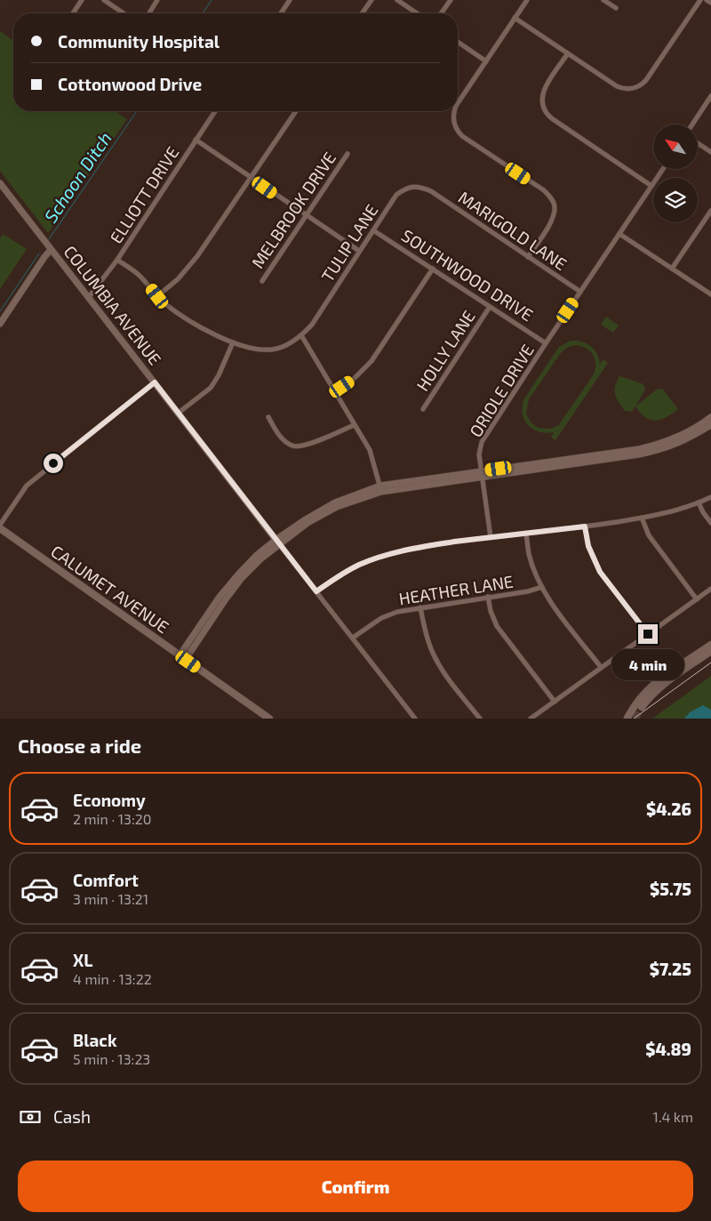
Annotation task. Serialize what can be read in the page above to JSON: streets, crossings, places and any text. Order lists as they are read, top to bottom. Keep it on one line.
{"streets":{"main road":["CALUMET AVENUE"],"street":["ELLIOTT DRIVE","MELBROOK DRIVE","MARIGOLD LANE","TULIP LANE","SOUTHWOOD DRIVE","COLUMBIA AVENUE","HOLLY LANE","ORIOLE DRIVE","HEATHER LANE"]},"crossings":[["ELLIOTT DRIVE","COLUMBIA AVENUE"],["MARIGOLD LANE","TULIP LANE"],["MARIGOLD LANE","ORIOLE DRIVE"],["TULIP LANE","SOUTHWOOD DRIVE"],["SOUTHWOOD DRIVE","HOLLY LANE"],["SOUTHWOOD DRIVE","ORIOLE DRIVE"],["COLUMBIA AVENUE","HEATHER LANE"]],"water":["Schoon Ditch"],"north":"top left","page":{"banner":["Community Hospital","Cottonwood Drive"],"bubble":"4 min","heading":"Choose a ride","list":[{"name":"Economy","note":"2 min · 13:20","value":"$4.26"},{"name":"Comfort","note":"3 min · 13:21","value":"$5.75"},{"name":"XL","note":"4 min · 13:22","value":"$7.25"},{"name":"Black","note":"5 min · 13:23","value":"$4.89"}],"pay":["Cash","1.4 km"],"buttons":"Confirm"}}
